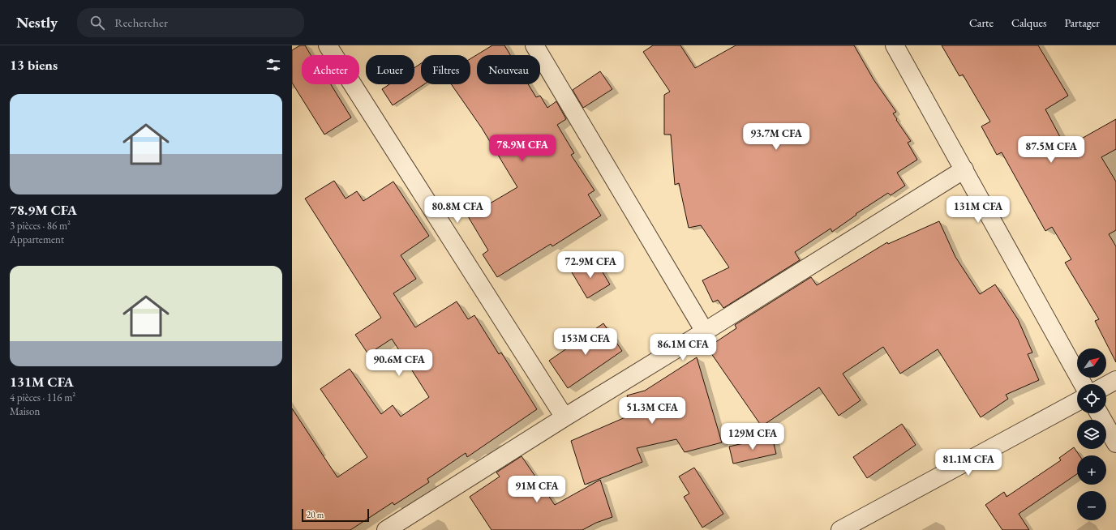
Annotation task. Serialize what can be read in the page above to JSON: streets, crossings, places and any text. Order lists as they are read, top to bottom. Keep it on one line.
{"scale_bar":"20 m","north":"top right","page":{"header":"Nestly","search":"Rechercher","nav":["Carte","Calques","Partager"],"heading":"13 biens","chip":["Acheter","Louer","Filtres","Nouveau"],"list":[{"name":"78.9M CFA","note":"3 pièces · 86 m² · Appartement"},{"name":"131M CFA","note":"4 pièces · 116 m² · Maison"}],"price":["93.7M CFA","78.9M CFA","87.5M CFA","80.8M CFA","131M CFA","72.9M CFA","153M CFA","86.1M CFA","90.6M CFA","51.3M CFA","129M CFA","81.1M CFA","91M CFA"],"map_buttons":["+","−"],"scale":"20 m"}}
